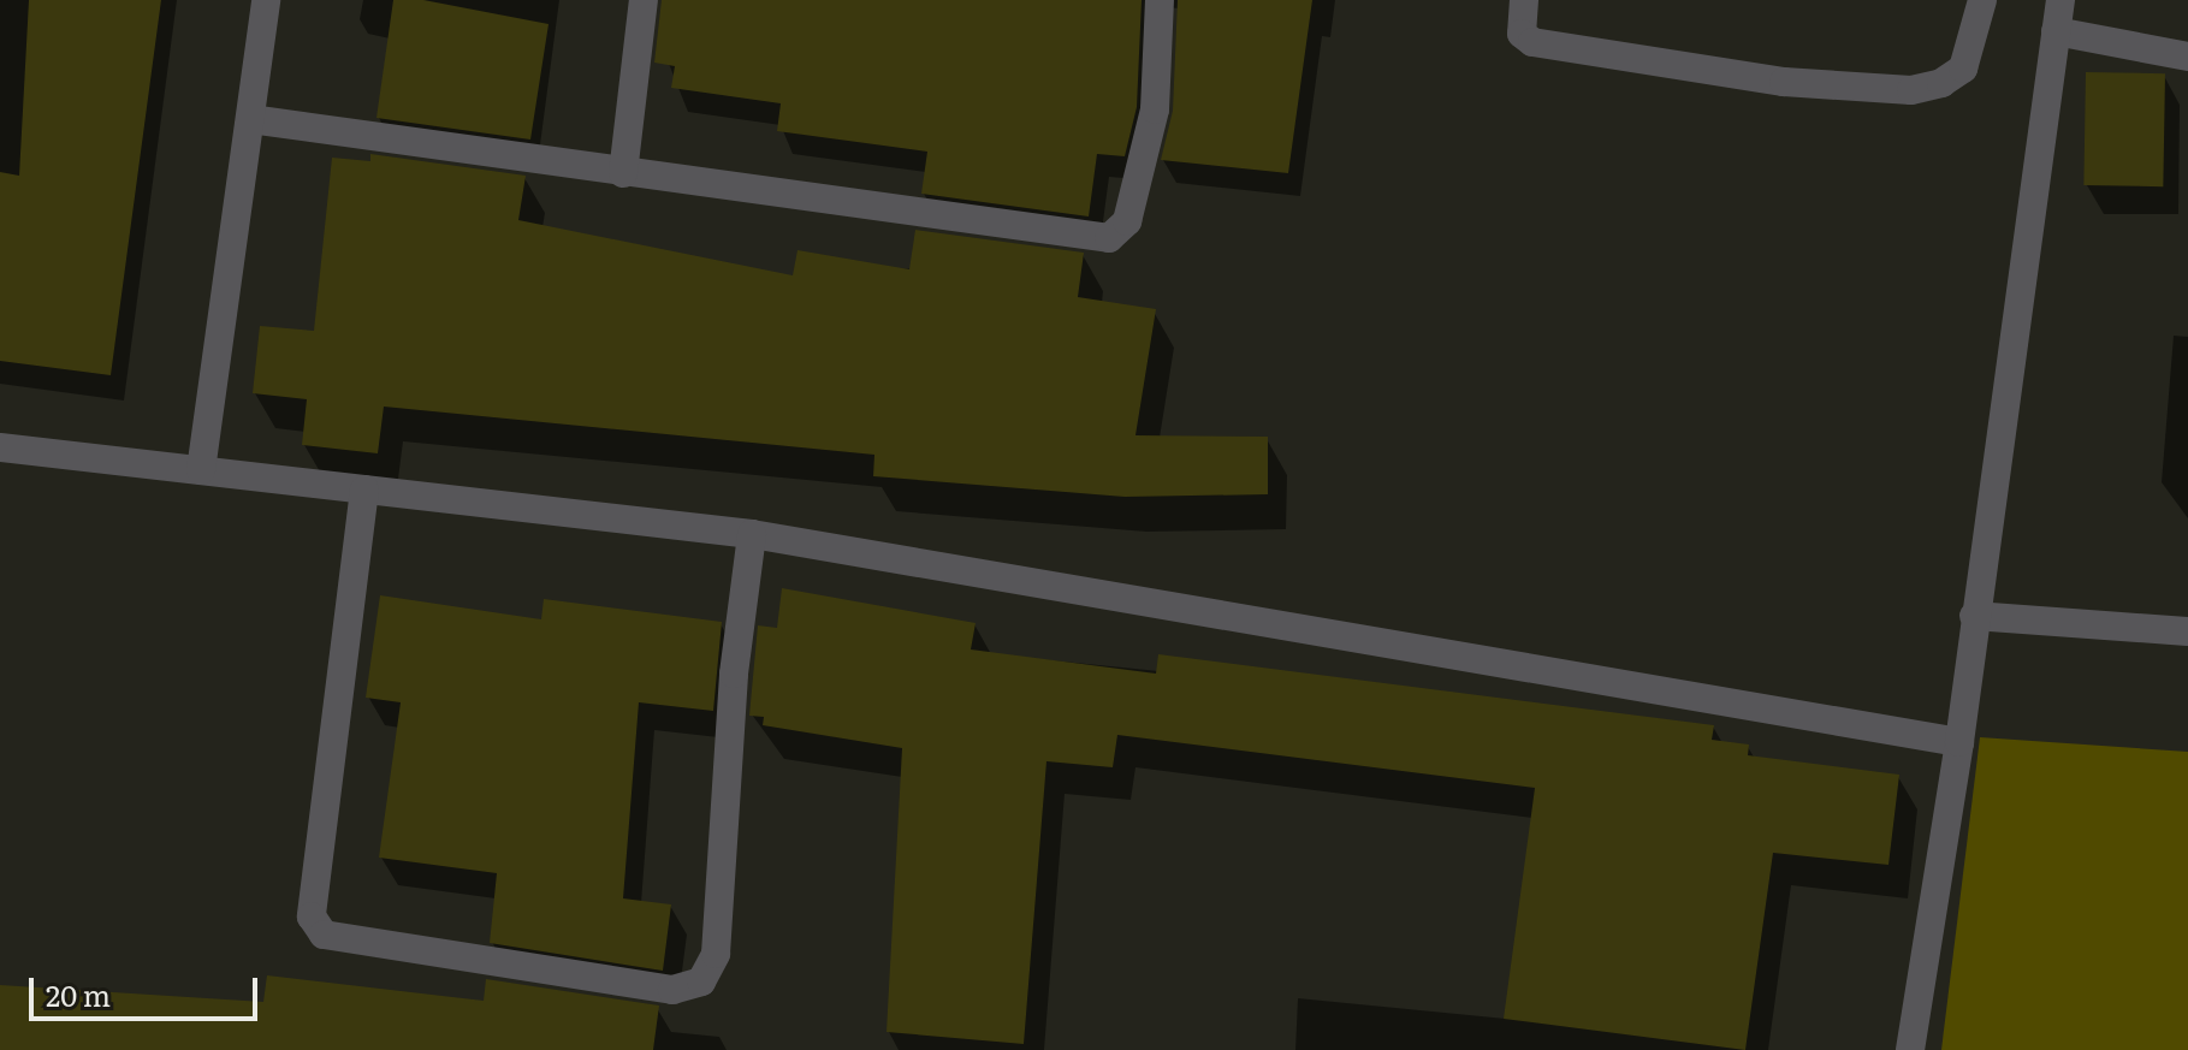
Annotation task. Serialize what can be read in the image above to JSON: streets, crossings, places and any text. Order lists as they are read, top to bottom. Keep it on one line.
{"scale_bar":"20 m"}
